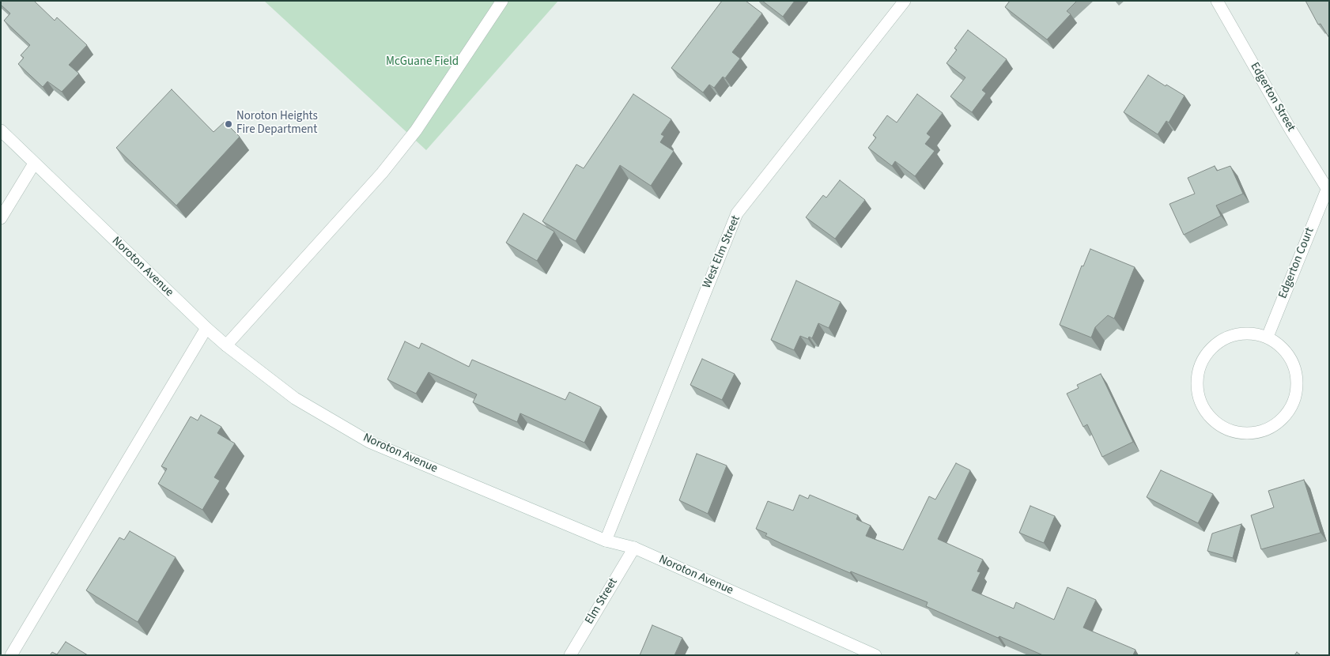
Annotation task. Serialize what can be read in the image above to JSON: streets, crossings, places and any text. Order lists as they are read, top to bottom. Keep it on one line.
{"streets":{"street":["Edgerton Street","West Elm Street","Edgerton Court","Noroton Avenue","Elm Street"]},"crossings":[["Edgerton Street","Edgerton Court"],["West Elm Street","Noroton Avenue"],["Noroton Avenue","Elm Street"]],"parks":["McGuane Field"],"places":["Noroton Heights Fire Department"]}
